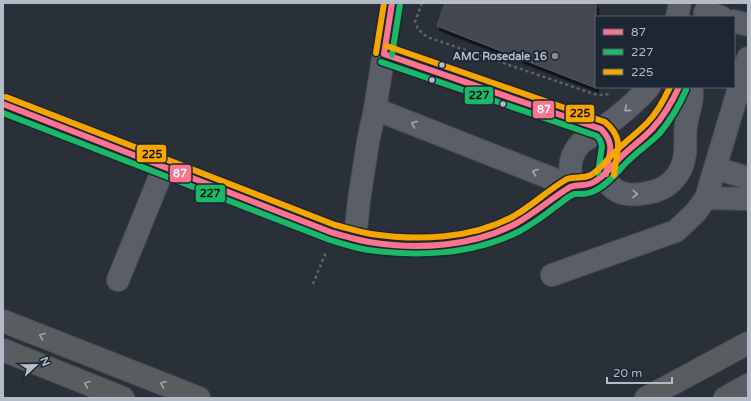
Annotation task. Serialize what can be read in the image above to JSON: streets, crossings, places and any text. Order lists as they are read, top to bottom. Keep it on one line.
{"places":["AMC Rosedale 16"],"lines":["transit line 87","transit line 225","transit line 227"],"legend":["87","227","225"],"scale_bar":"20 m","north":"right"}
